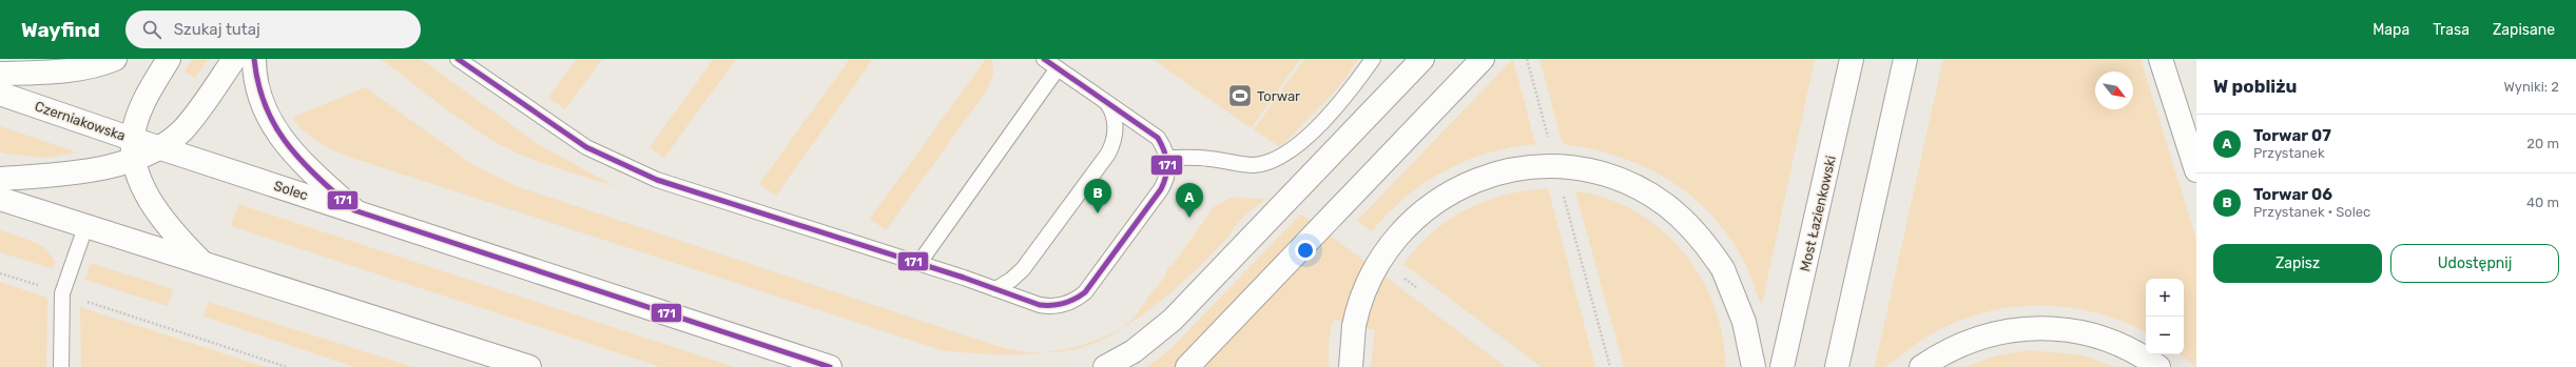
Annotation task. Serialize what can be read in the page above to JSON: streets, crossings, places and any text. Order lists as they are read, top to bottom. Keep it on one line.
{"streets":{"main road":["Czerniakowska","Solec","Most Łazienkowski"]},"crossings":[["Czerniakowska","Solec"]],"places":{"sports":["Torwar"]},"lines":["transit line 171"],"north":"bottom right","page":{"header":"Wayfind","search":"Szukaj tutaj","nav":["Mapa","Trasa","Zapisane"],"heading":["W pobliżu","Wyniki: 2"],"list":[{"mark":"A","name":"Torwar 07","note":"Przystanek","value":"20 m"},{"mark":"B","name":"Torwar 06","note":"Przystanek · Solec","value":"40 m"}],"pins":["B","A"],"buttons":["Zapisz","Udostępnij"],"map_buttons":["+","−"]}}
